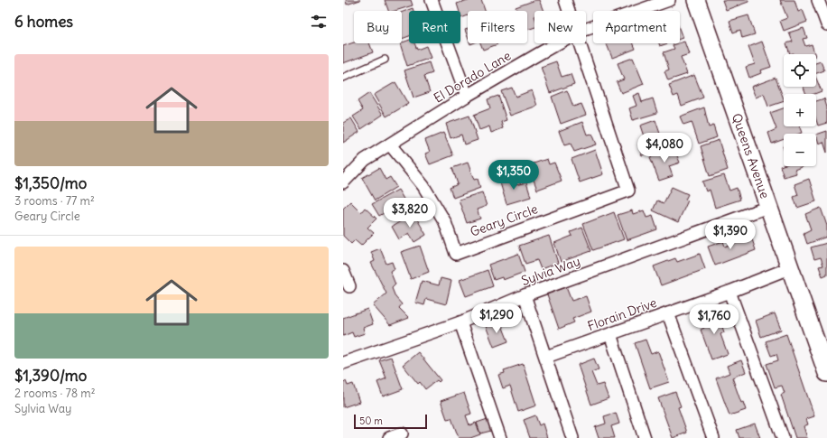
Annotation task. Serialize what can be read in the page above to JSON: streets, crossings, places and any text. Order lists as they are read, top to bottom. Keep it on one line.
{"streets":{"street":["El Dorado Lane","Queens Avenue","Geary Circle","Sylvia Way","Florain Drive"]},"crossings":[["El Dorado Lane","Geary Circle"],["Queens Avenue","Sylvia Way"],["Queens Avenue","Florain Drive"]],"scale_bar":"50 m","page":{"heading":"6 homes","chip":["Buy","Rent","Filters","New","Apartment"],"list":[{"name":"$1,350/mo","note":"3 rooms · 77 m² · Geary Circle"},{"name":"$1,390/mo","note":"2 rooms · 78 m² · Sylvia Way"}],"map_buttons":["+","−"],"price":["$4,080","$1,350","$3,820","$1,390","$1,290","$1,760"],"scale":"50 m"}}
